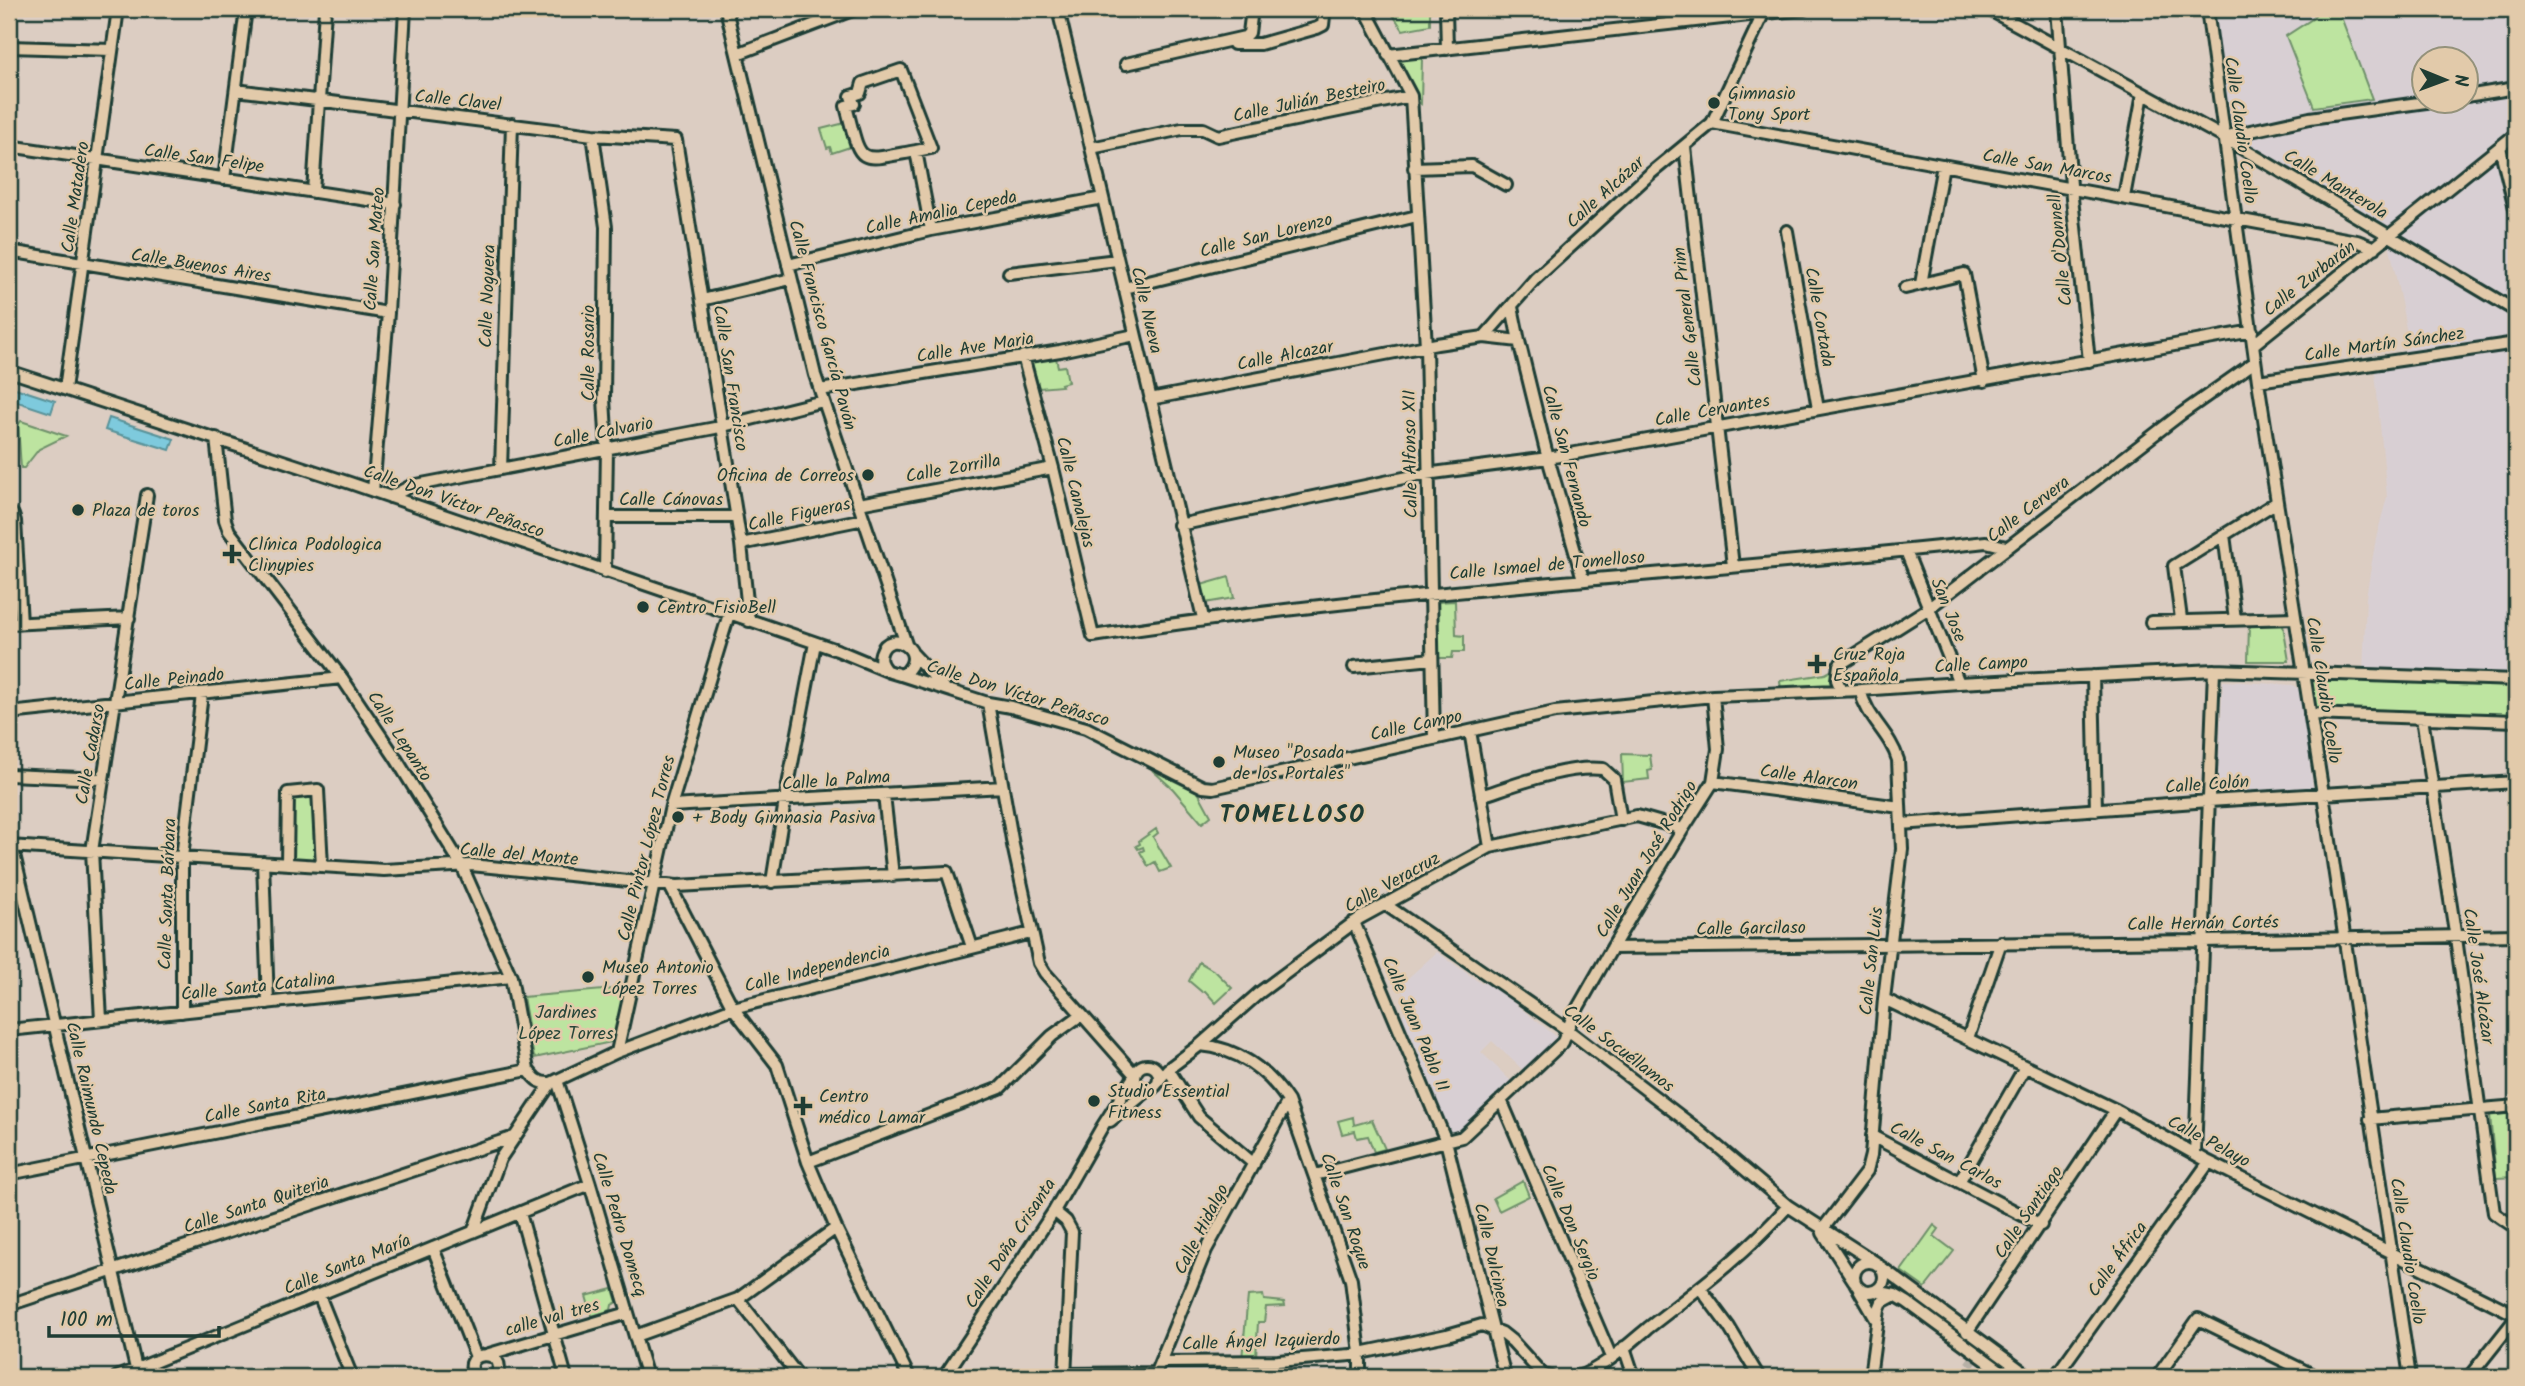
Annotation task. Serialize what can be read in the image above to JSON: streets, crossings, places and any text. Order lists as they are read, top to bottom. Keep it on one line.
{"streets":{"street":["Calle Clavel","Calle Julián Besteiro","Calle Claudio Coello","Calle San Felipe","Calle San Marcos","Calle Manterola","Calle Alcázar","Calle Matadero","Calle Amalia Cepeda","Calle San Lorenzo","Calle San Mateo","Calle O'Donnell","Calle Buenos Aires","Calle Zurbarán","Calle Noguera","Calle Nueva","Calle General Prim","Calle Cortada","Calle Francisco García Pavón","Calle Martín Sánchez","Calle Ave Maria","Calle Rosario","Calle Alcazar","Calle San Francisco","Calle Cervantes","Calle Calvario","Calle Alfonso XII","Calle San Fernando","Calle Zorrilla","Calle Canalejas","Calle Cánovas","Calle Don Víctor Peñasco","Calle Cervera","Calle Figueras","Calle Ismael de Tomelloso","San Jose","Calle Campo","Calle Peinado","Calle Lepanto","Calle Cadarso","Calle Alarcon","Calle la Palma","Calle Colón","Calle Pintor López Torres","Calle del Monte","Calle Juan José Rodrigo","Calle Veracruz","Calle Santa Bárbara","Calle Hernán Cortés","Calle Garcilaso","Calle San Luis","Calle Independencia","Calle José Alcázar","Calle Santa Catalina","Calle Juan Pablo II","Calle Socuéllamos","Calle Santa Rita","Calle Raimundo Cepeda","Calle Pelayo","Calle San Carlos","Calle Santa Quiteria","Calle San Roque","Calle Santiago","Calle Don Sergio","Calle Pedro Domecq","Calle Hidalgo","Calle Doña Crisanta","Calle Dulcinea","Calle África","Calle Santa María","calle val tres","Calle Ángel Izquierdo"]},"crossings":[["Calle Clavel","Calle San Mateo"],["Calle Clavel","Calle Noguera"],["Calle Clavel","Calle Rosario"],["Calle Clavel","Calle San Francisco"],["Calle Julián Besteiro","Calle Nueva"],["Calle Julián Besteiro","Calle Alfonso XII"],["Calle Claudio Coello","Calle San Marcos"],["Calle Claudio Coello","Calle Manterola"],["Calle Claudio Coello","Calle Zurbarán"],["Calle Claudio Coello","Calle Martín Sánchez"],["Calle Claudio Coello","Calle Cervantes"],["Calle Claudio Coello","Calle Cervera"],["Calle Claudio Coello","Calle Campo"],["Calle Claudio Coello","Calle Colón"],["Calle Claudio Coello","Calle Hernán Cortés"],["Calle Claudio Coello","Calle Pelayo"],["Calle San Felipe","Calle Matadero"],["Calle San Felipe","Calle San Mateo"],["Calle San Marcos","Calle Alcázar"],["Calle San Marcos","Calle O'Donnell"],["Calle San Marcos","Calle Zurbarán"],["Calle Manterola","Calle O'Donnell"],["Calle Manterola","Calle Zurbarán"],["Calle Alcázar","Calle General Prim"],["Calle Alcázar","Calle San Fernando"],["Calle Matadero","Calle Buenos Aires"],["Calle Matadero","Calle Don Víctor Peñasco"],["Calle Amalia Cepeda","Calle Nueva"],["Calle Amalia Cepeda","Calle Francisco García Pavón"],["Calle San Lorenzo","Calle Nueva"],["Calle San Lorenzo","Calle Alfonso XII"],["Calle San Mateo","Calle Buenos Aires"],["Calle San Mateo","Calle Don Víctor Peñasco"],["Calle O'Donnell","Calle Cervantes"],["Calle Noguera","Calle Calvario"],["Calle Nueva","Calle Ave Maria"],["Calle Nueva","Calle Alcazar"],["Calle Nueva","Calle Cervantes"],["Calle Nueva","Calle Ismael de Tomelloso"],["Calle General Prim","Calle Cervantes"],["Calle General Prim","Calle Ismael de Tomelloso"],["Calle Cortada","Calle Cervantes"],["Calle Francisco García Pavón","Calle Ave Maria"],["Calle Francisco García Pavón","Calle Calvario"],["Calle Francisco García Pavón","Calle Zorrilla"],["Calle Francisco García Pavón","Calle Figueras"],["Calle Ave Maria","Calle Calvario"],["Calle Ave Maria","Calle Canalejas"],["Calle Rosario","Calle Calvario"],["Calle Rosario","Calle Cánovas"],["Calle Rosario","Calle Don Víctor Peñasco"],["Calle Alcazar","Calle Alfonso XII"],["Calle San Francisco","Calle Calvario"],["Calle San Francisco","Calle Cánovas"],["Calle San Francisco","Calle Don Víctor Peñasco"],["Calle San Francisco","Calle Figueras"],["Calle Cervantes","Calle Alfonso XII"],["Calle Cervantes","Calle San Fernando"],["Calle Calvario","Calle Don Víctor Peñasco"],["Calle Alfonso XII","Calle Ismael de Tomelloso"],["Calle Alfonso XII","Calle Campo"],["Calle San Fernando","Calle Ismael de Tomelloso"],["Calle Zorrilla","Calle Canalejas"],["Calle Canalejas","Calle Ismael de Tomelloso"],["Calle Don Víctor Peñasco","Calle Campo"],["Calle Don Víctor Peñasco","Calle Lepanto"],["Calle Don Víctor Peñasco","Calle Pintor López Torres"],["Calle Cervera","Calle Ismael de Tomelloso"],["Calle Cervera","San Jose"],["Calle Cervera","Calle Campo"],["Calle Ismael de Tomelloso","San Jose"],["San Jose","Calle Campo"],["Calle Campo","Calle Juan José Rodrigo"],["Calle Campo","Calle San Luis"],["Calle Peinado","Calle Lepanto"],["Calle Peinado","Calle Cadarso"],["Calle Peinado","Calle Santa Bárbara"],["Calle Lepanto","Calle del Monte"],["Calle Lepanto","Calle Santa Catalina"],["Calle Lepanto","Calle Santa Rita"],["Calle Cadarso","Calle del Monte"],["Calle Cadarso","Calle Santa Catalina"],["Calle Alarcon","Calle Juan José Rodrigo"],["Calle Alarcon","Calle San Luis"],["Calle la Palma","Calle Pintor López Torres"],["Calle Colón","Calle San Luis"],["Calle Colón","Calle José Alcázar"],["Calle Pintor López Torres","Calle del Monte"],["Calle Pintor López Torres","Calle Independencia"],["Calle del Monte","Calle Santa Bárbara"],["Calle del Monte","Calle Independencia"],["Calle del Monte","Calle Raimundo Cepeda"],["Calle Juan José Rodrigo","Calle Veracruz"],["Calle Juan José Rodrigo","Calle Garcilaso"],["Calle Juan José Rodrigo","Calle Juan Pablo II"],["Calle Juan José Rodrigo","Calle Socuéllamos"],["Calle Juan José Rodrigo","Calle San Roque"],["Calle Juan José Rodrigo","Calle Don Sergio"],["Calle Juan José Rodrigo","Calle Dulcinea"],["Calle Veracruz","Calle Juan Pablo II"],["Calle Veracruz","Calle Socuéllamos"],["Calle Veracruz","Calle Doña Crisanta"],["Calle Santa Bárbara","Calle Santa Catalina"],["Calle Hernán Cortés","Calle Garcilaso"],["Calle Hernán Cortés","Calle San Luis"],["Calle Hernán Cortés","Calle José Alcázar"],["Calle Garcilaso","Calle San Luis"],["Calle San Luis","Calle Socuéllamos"],["Calle San Luis","Calle Pelayo"],["Calle San Luis","Calle San Carlos"],["Calle Independencia","Calle Pedro Domecq"],["Calle Santa Catalina","Calle Raimundo Cepeda"],["Calle Juan Pablo II","Calle Dulcinea"],["Calle Socuéllamos","Calle Santiago"],["Calle Santa Rita","Calle Raimundo Cepeda"],["Calle Raimundo Cepeda","Calle Santa Quiteria"],["Calle Raimundo Cepeda","Calle Santa María"],["Calle Pelayo","Calle Santiago"],["Calle Pelayo","Calle África"],["Calle San Carlos","Calle Santiago"],["Calle San Roque","Calle Hidalgo"],["Calle San Roque","Calle Ángel Izquierdo"],["Calle Pedro Domecq","Calle Santa María"],["Calle Pedro Domecq","calle val tres"],["Calle Hidalgo","Calle Ángel Izquierdo"],["Calle Dulcinea","Calle Ángel Izquierdo"]],"districts":["TOMELLOSO"],"parks":["Jardines López Torres"],"places":{"other":["Gimnasio Tony Sport","Oficina de Correos","Plaza de toros","Centro FisioBell","Museo \"Posada de los Portales\"","+ Body Gimnasia Pasiva","Museo Antonio López Torres","Studio Essential Fitness"],"health":["Clínica Podologica Clinypies","Cruz Roja Española","Centro médico Lamar"]},"scale_bar":"100 m","north":"right"}
